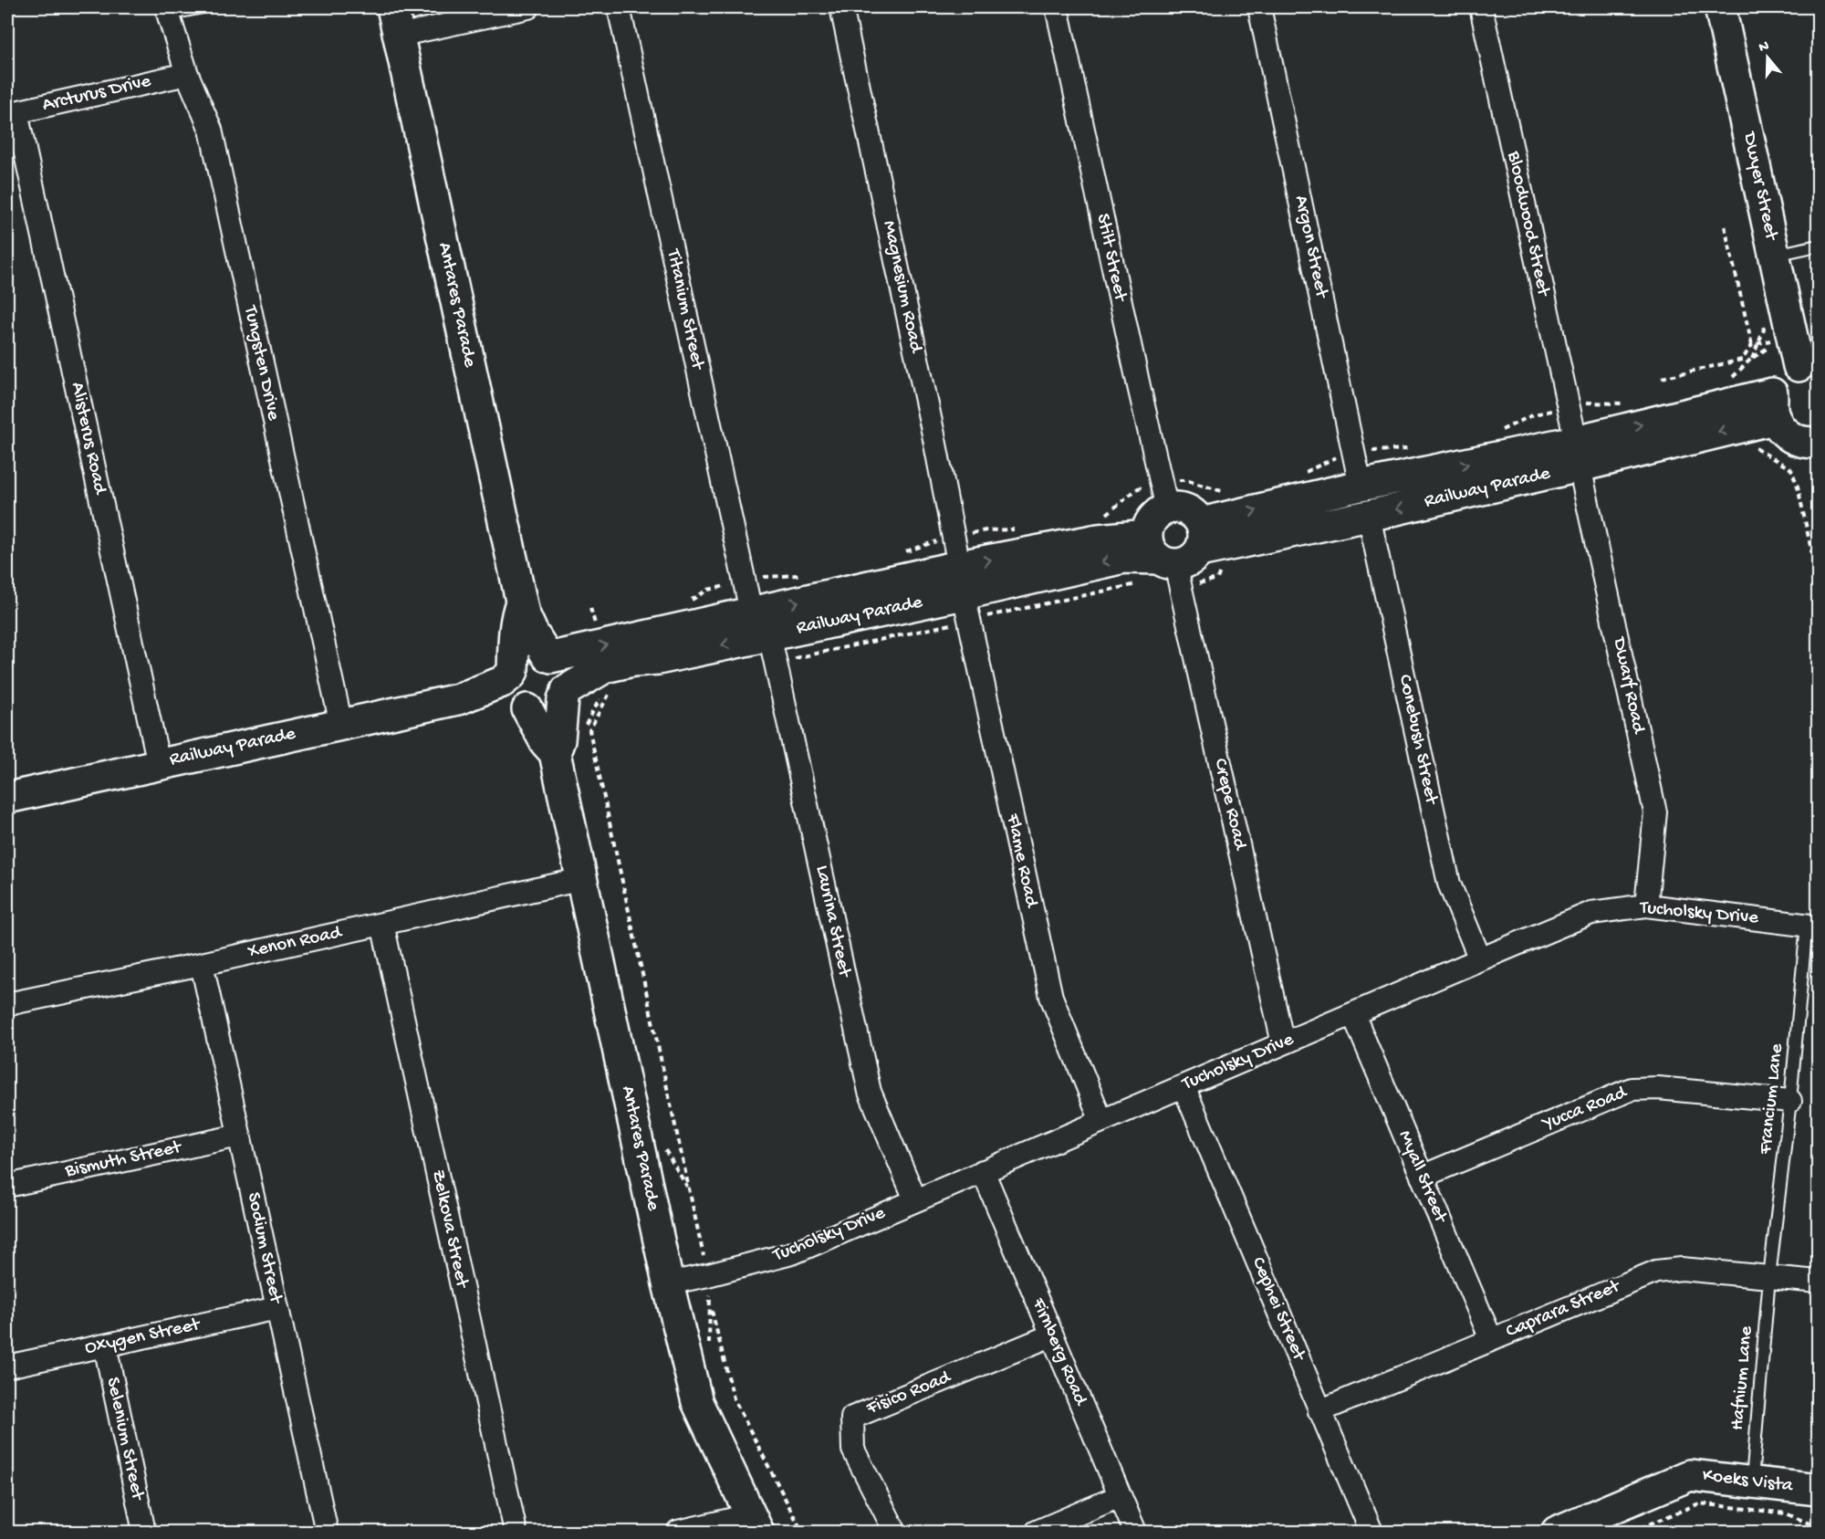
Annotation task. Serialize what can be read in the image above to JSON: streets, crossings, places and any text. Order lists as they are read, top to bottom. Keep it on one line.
{"streets":{"street":["Arcturus Drive","Dwyer Street","Bloodwood Street","Argon Street","Stilt Street","Magnesium Road","Antares Parade","Titanium Street","Tungsten Drive","Alisterus Road","Railway Parade","Dwarf Road","Conebush Street","Crepe Road","Flame Road","Tucholsky Drive","Laurina Street","Xenon Road","Yucca Road","Bismuth Street","Myall Street","Zelkova Street","Sodium Street","Cephei Street","Caprara Street","Oxygen Street","Firnberg Road","Fisico Road","Selenium Street","Koeks Vista"],"lane":["Francium Lane","Hafnium Lane"]},"crossings":[["Arcturus Drive","Tungsten Drive"],["Arcturus Drive","Alisterus Road"],["Bloodwood Street","Railway Parade"],["Bloodwood Street","Dwarf Road"],["Argon Street","Railway Parade"],["Magnesium Road","Railway Parade"],["Magnesium Road","Flame Road"],["Antares Parade","Railway Parade"],["Antares Parade","Tucholsky Drive"],["Antares Parade","Xenon Road"],["Titanium Street","Railway Parade"],["Tungsten Drive","Railway Parade"],["Alisterus Road","Railway Parade"],["Railway Parade","Dwarf Road"],["Railway Parade","Conebush Street"],["Railway Parade","Crepe Road"],["Railway Parade","Flame Road"],["Railway Parade","Laurina Street"],["Dwarf Road","Tucholsky Drive"],["Conebush Street","Tucholsky Drive"],["Crepe Road","Tucholsky Drive"],["Flame Road","Tucholsky Drive"],["Tucholsky Drive","Laurina Street"],["Tucholsky Drive","Francium Lane"],["Tucholsky Drive","Myall Street"],["Tucholsky Drive","Cephei Street"],["Tucholsky Drive","Firnberg Road"],["Xenon Road","Zelkova Street"],["Xenon Road","Sodium Street"],["Francium Lane","Yucca Road"],["Francium Lane","Caprara Street"],["Francium Lane","Hafnium Lane"],["Yucca Road","Myall Street"],["Bismuth Street","Sodium Street"],["Myall Street","Caprara Street"],["Sodium Street","Oxygen Street"],["Cephei Street","Caprara Street"],["Caprara Street","Hafnium Lane"],["Oxygen Street","Selenium Street"],["Firnberg Road","Fisico Road"],["Hafnium Lane","Koeks Vista"]],"north":"top"}
